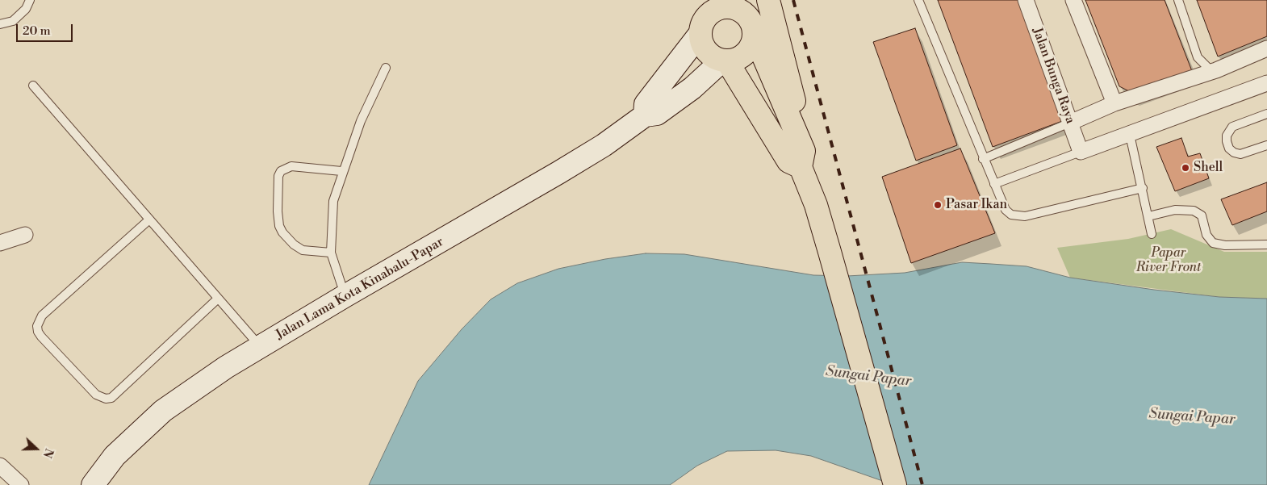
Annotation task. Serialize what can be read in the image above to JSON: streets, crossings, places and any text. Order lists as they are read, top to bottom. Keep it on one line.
{"streets":{"main road":["Jalan Lama Kota Kinabalu-Papar"],"street":["Jalan Bunga Raya"]},"water":["Sungai Papar"],"parks":["Papar River Front"],"places":["Shell","Pasar Ikan"],"scale_bar":"20 m","north":"right"}
